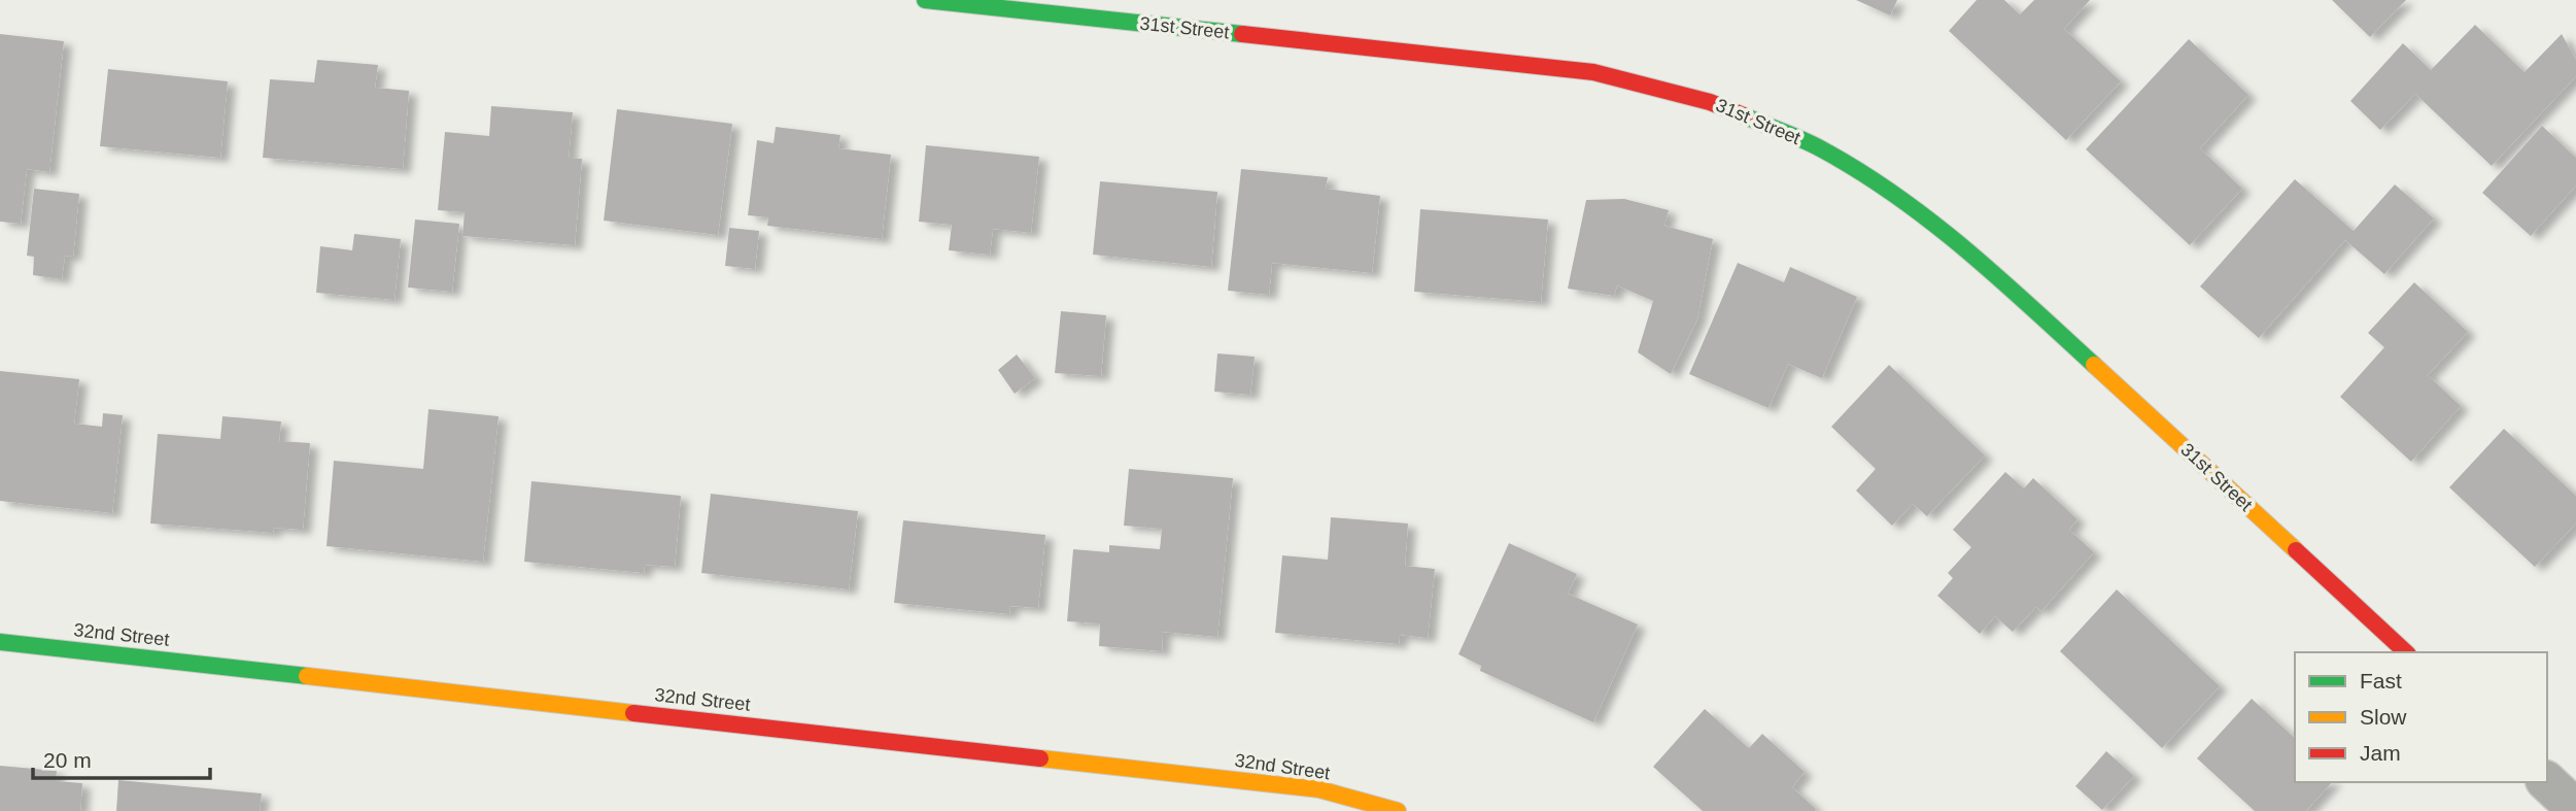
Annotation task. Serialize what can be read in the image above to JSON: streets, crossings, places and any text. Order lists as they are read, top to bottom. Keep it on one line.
{"streets":{"street":["31st Street","32nd Street"]},"legend":["Fast","Slow","Jam"],"scale_bar":"20 m"}
